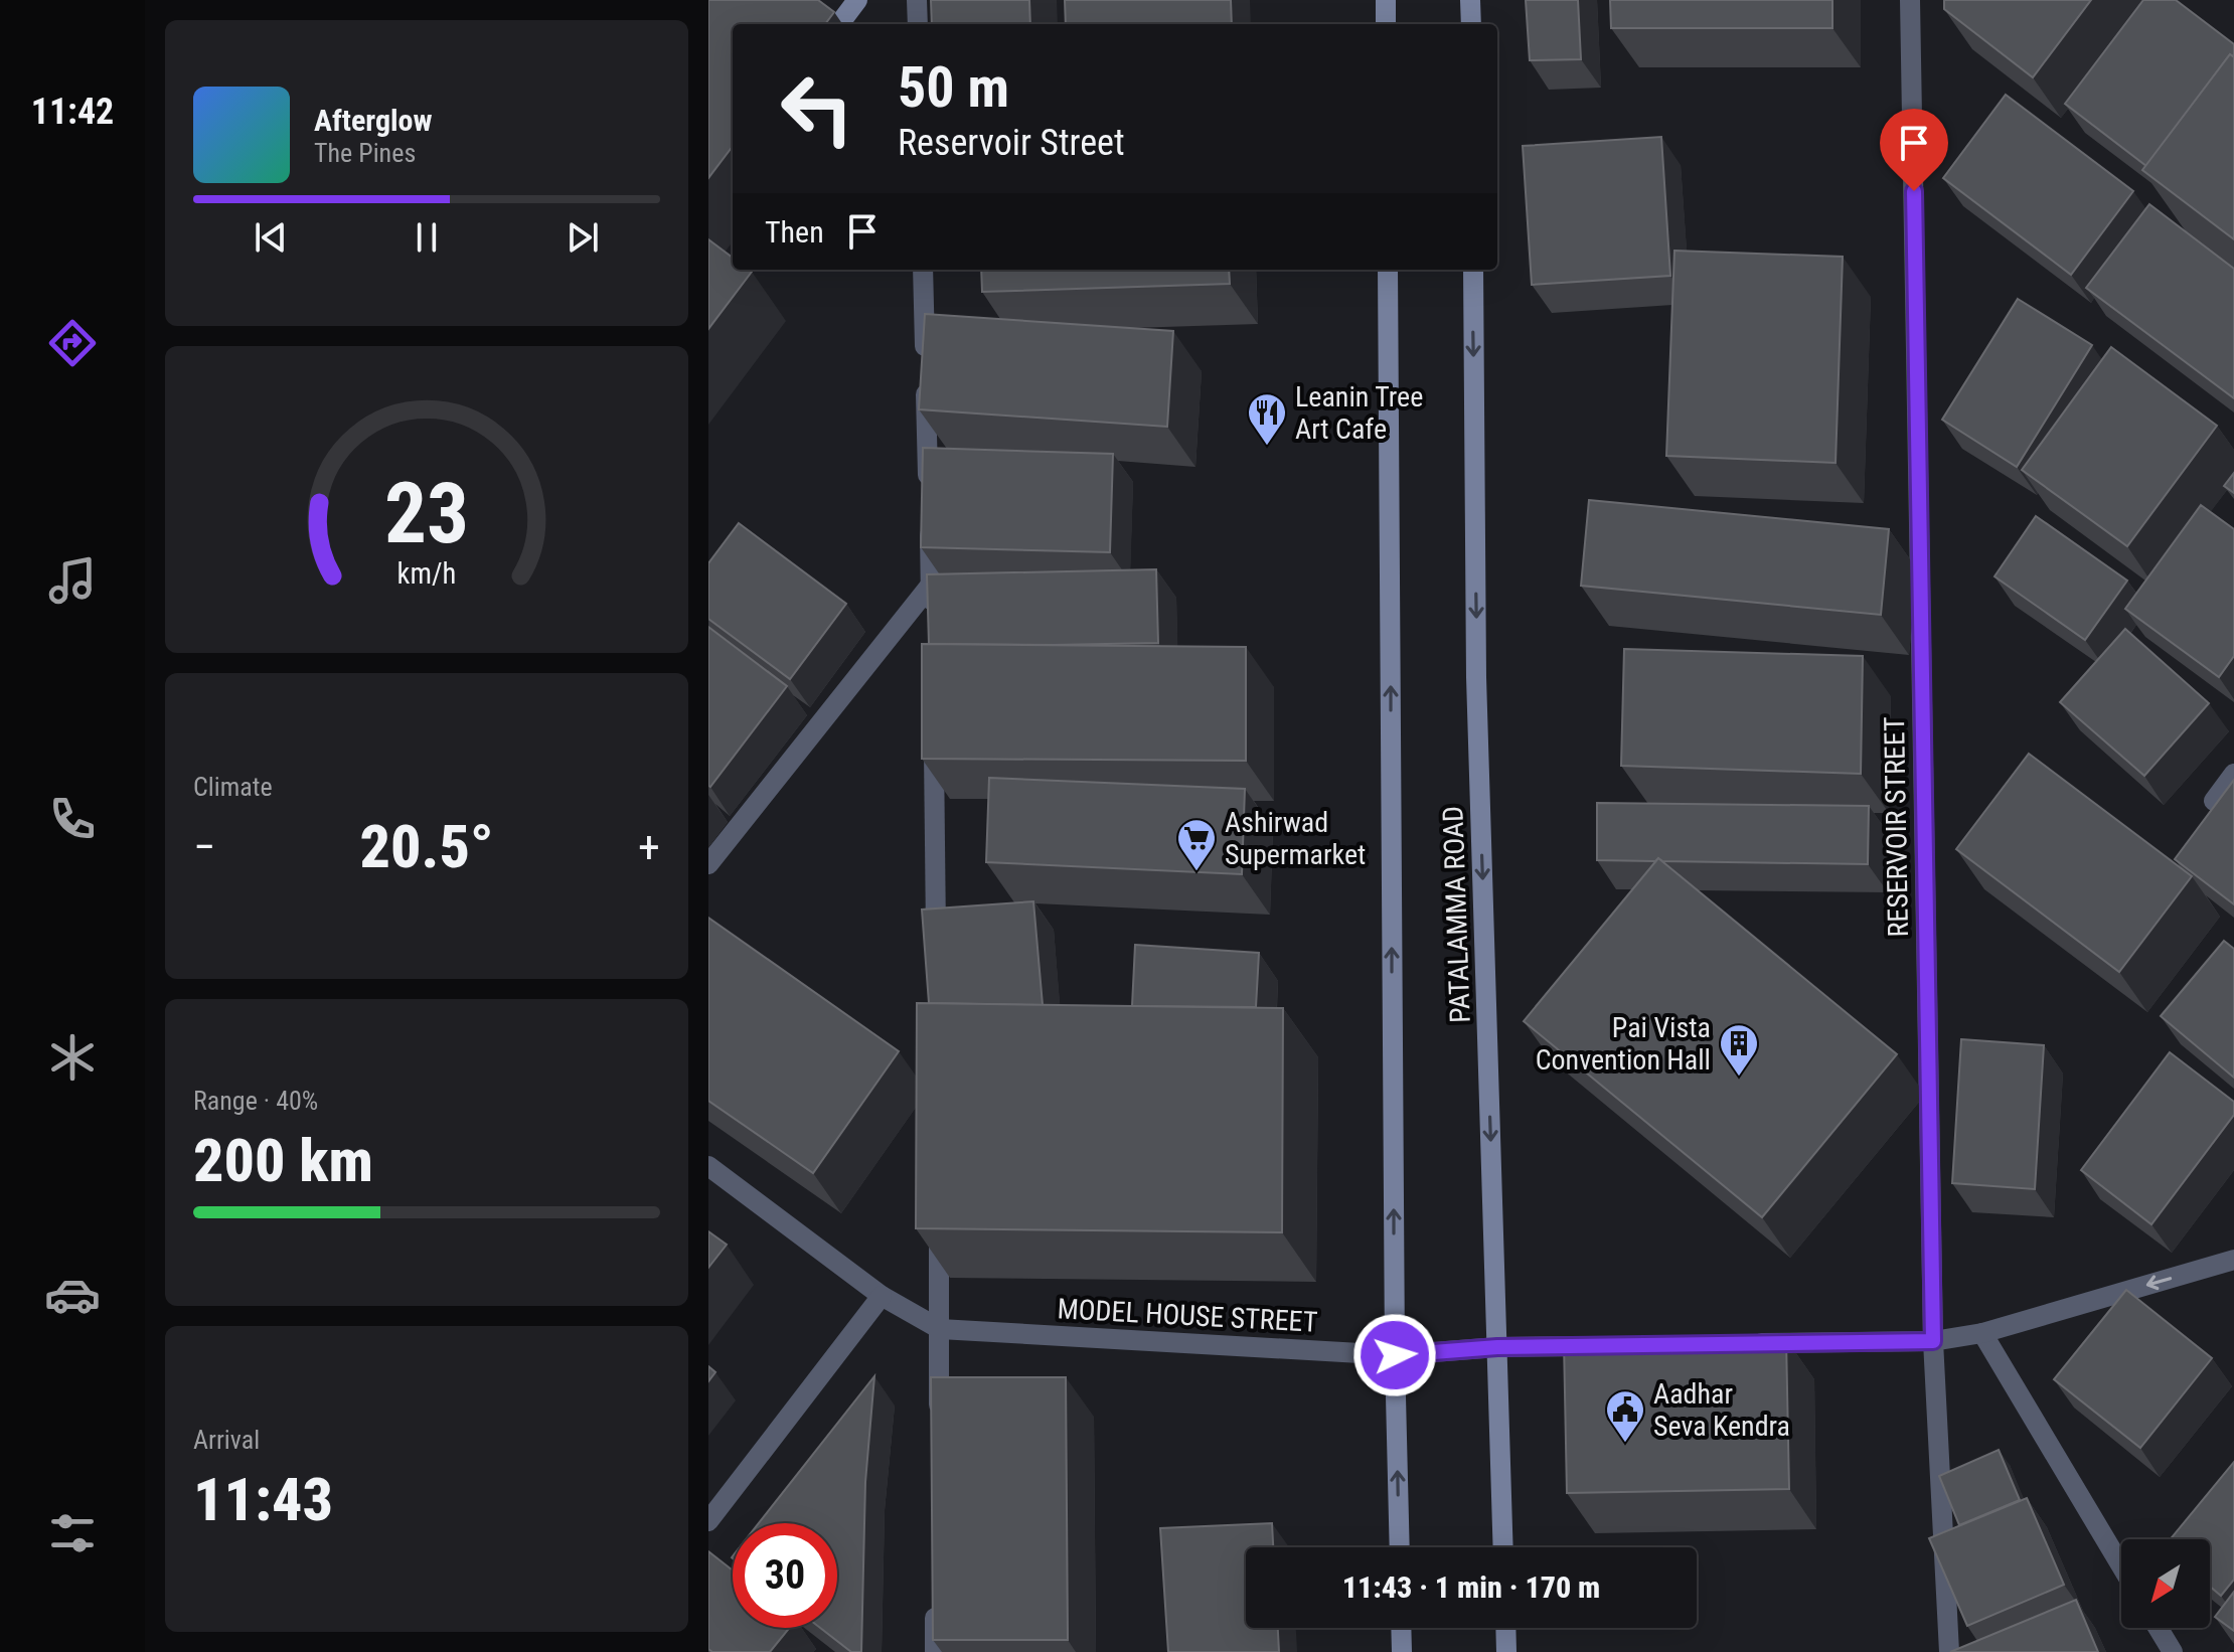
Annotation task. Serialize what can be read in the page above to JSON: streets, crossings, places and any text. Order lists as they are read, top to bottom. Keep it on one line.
{"streets":{"main road":["PATALAMMA ROAD"],"street":["RESERVOIR STREET","MODEL HOUSE STREET"]},"crossings":[["PATALAMMA ROAD","MODEL HOUSE STREET"]],"places":{"restaurant":["Leanin Tree Art Cafe"],"supermarket":["Ashirwad Supermarket"],"building":["Pai Vista Convention Hall"],"public building":["Aadhar Seva Kendra"]},"north":"bottom left","page":{"tabs":"11:42","turn":["50 m","Reservoir Street"],"song":["Afterglow","The Pines"],"then":"Then","tile":["Climate",["Range · 40%","200 km"],["Arrival","11:43"]],"heat":["−","20.5°","+"],"limit":"30","trip":"11:43 · 1 min · 170 m","gauge":["23","km/h"]}}
